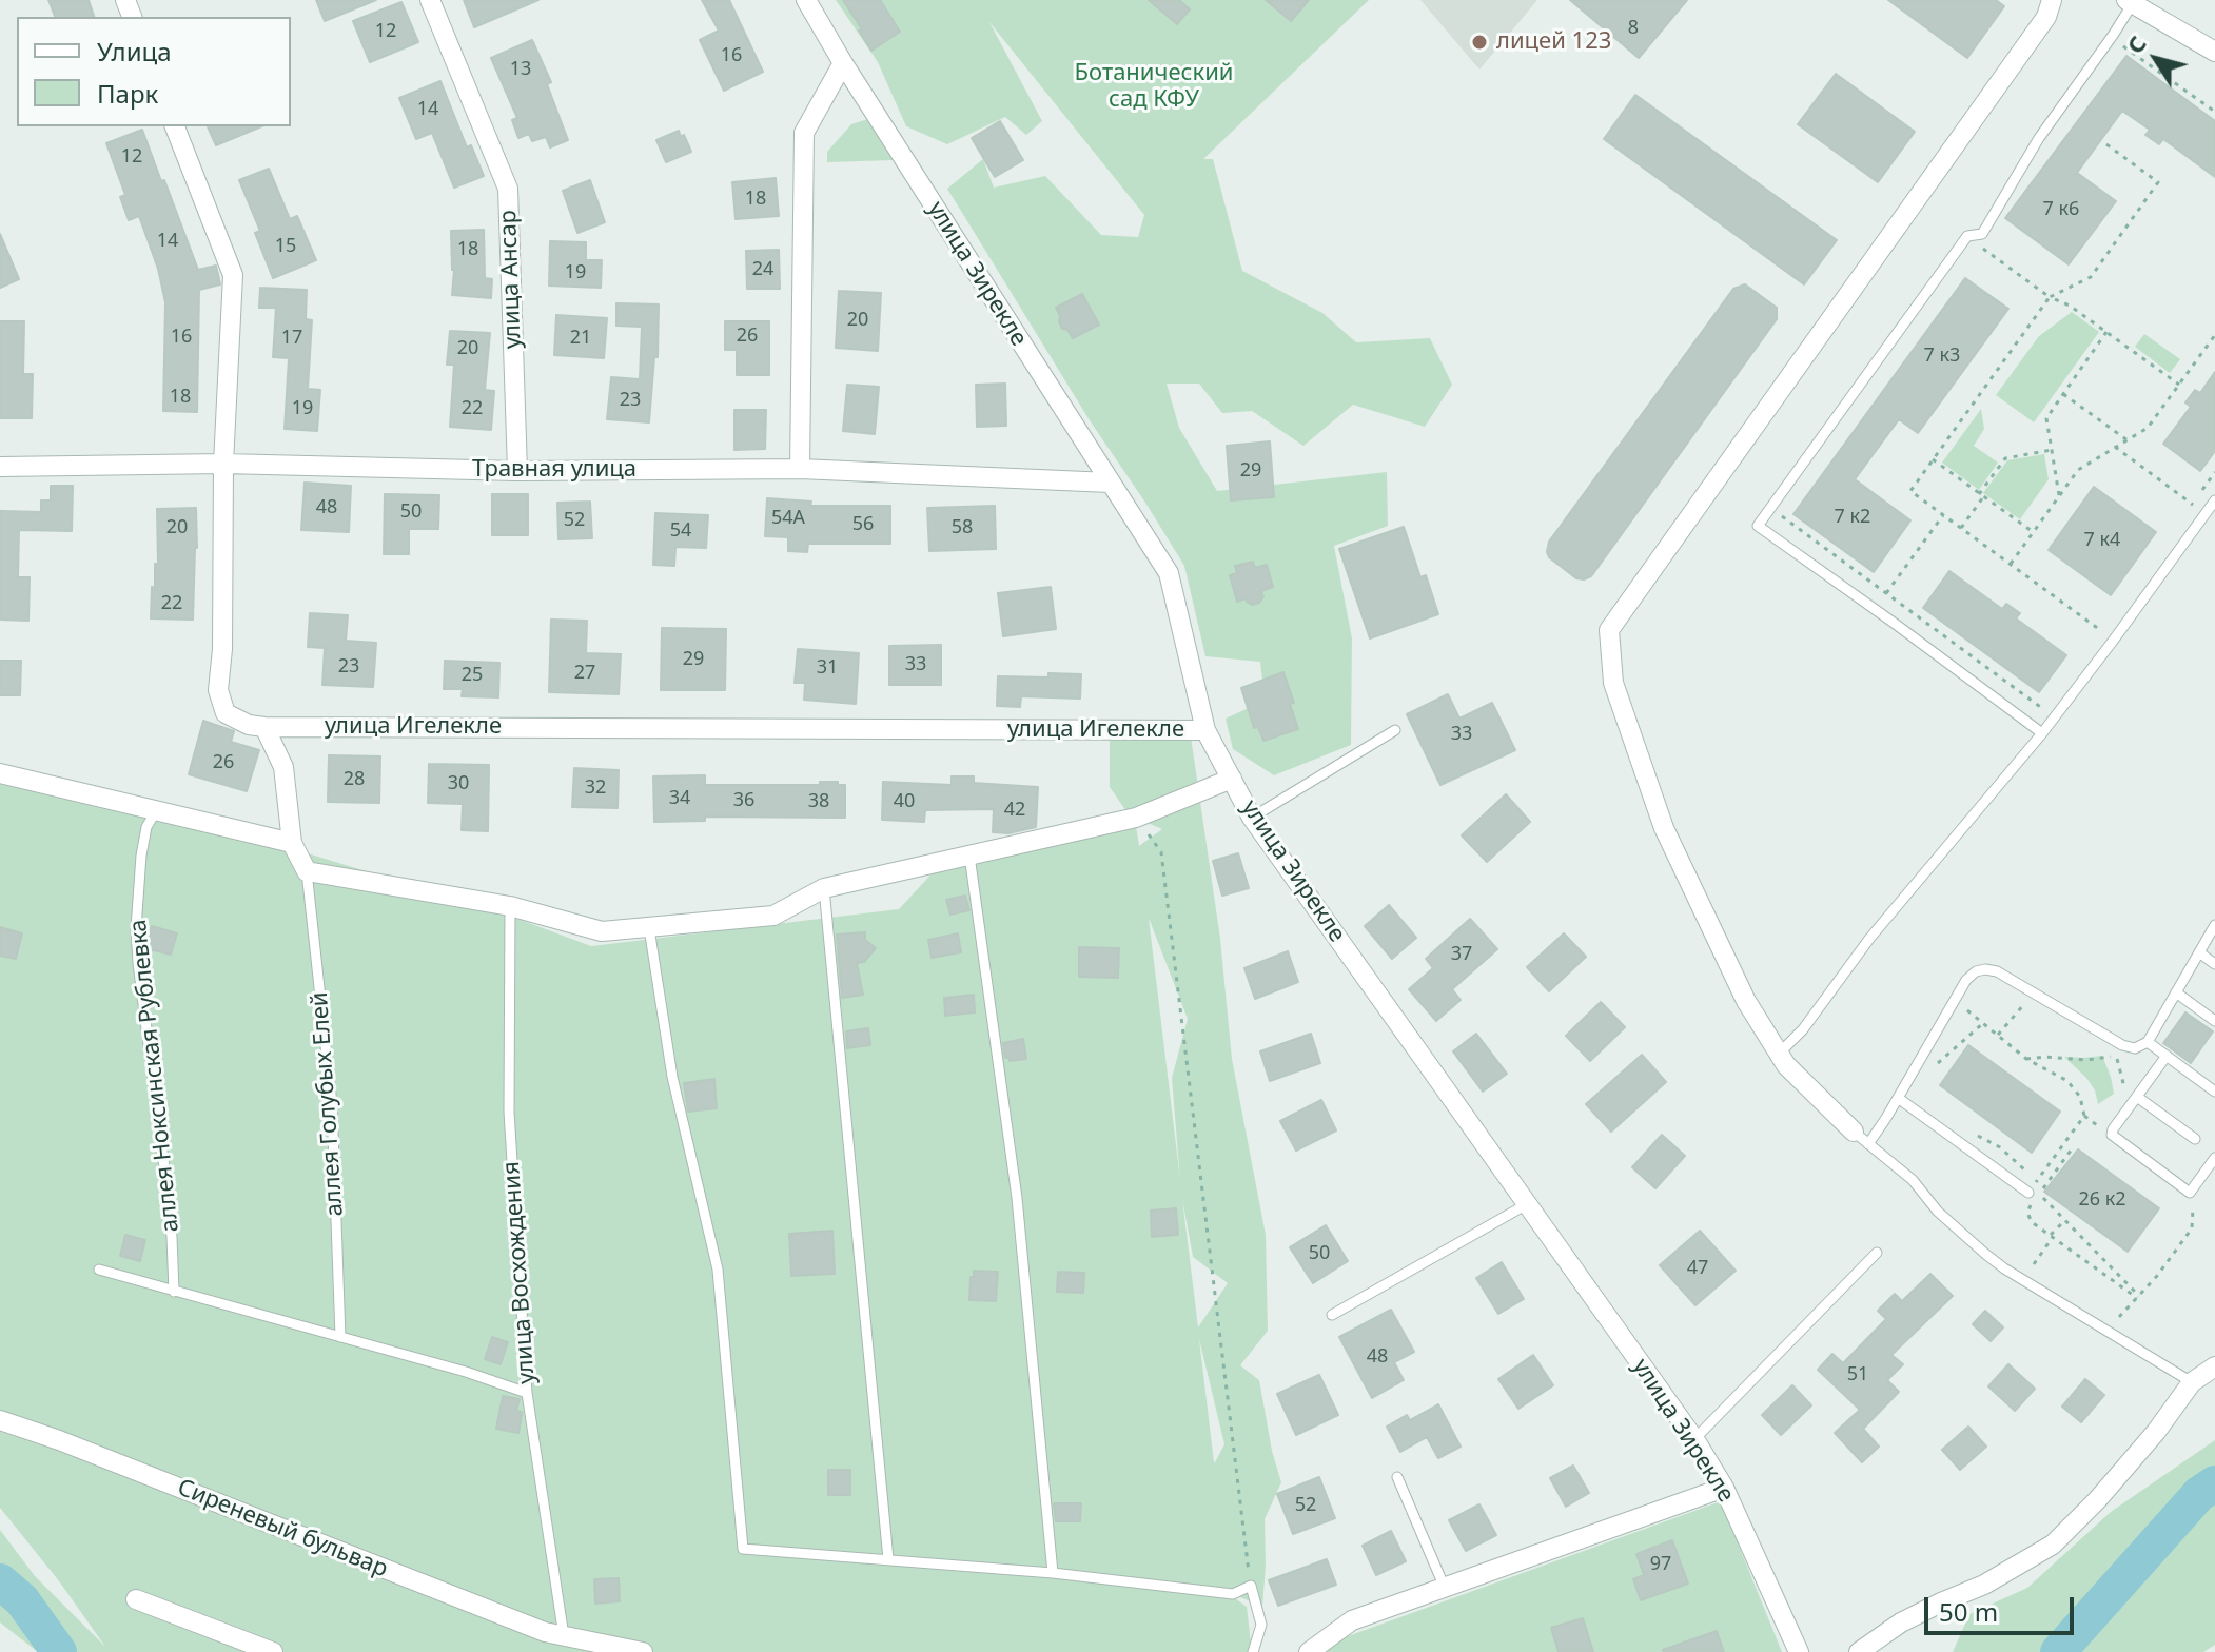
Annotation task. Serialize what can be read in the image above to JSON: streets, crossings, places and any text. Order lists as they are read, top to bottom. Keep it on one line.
{"streets":{"street":["улица Зирекле","улица Ансар","Травная улица","улица Игелекле","Сиреневый бульвар"],"lane":["аллея Ноксинская Рублевка","аллея Голубых Елей","улица Восхождения"]},"crossings":[["улица Зирекле","Травная улица"],["улица Зирекле","улица Игелекле"],["улица Ансар","Травная улица"],["Травная улица","улица Игелекле"],["улица Восхождения","Сиреневый бульвар"]],"parks":["Ботанический сад КФУ"],"places":["лицей 123"],"house_numbers":["8","12","16","13","14","12","18","7 к6","14","15","18","24","19","20","26","16","17","21","20","7 к3","18","23","19","22","29","48","50","7 к2","54А","52","56","20","58","54","7 к4","22","29","33","23","31","27","25","33","26","28","30","32","34","36","38","40","42","37","26 к2","50","47","48","51","52","97"],"legend":["Улица","Парк"],"scale_bar":"50 m","north":"top left"}
